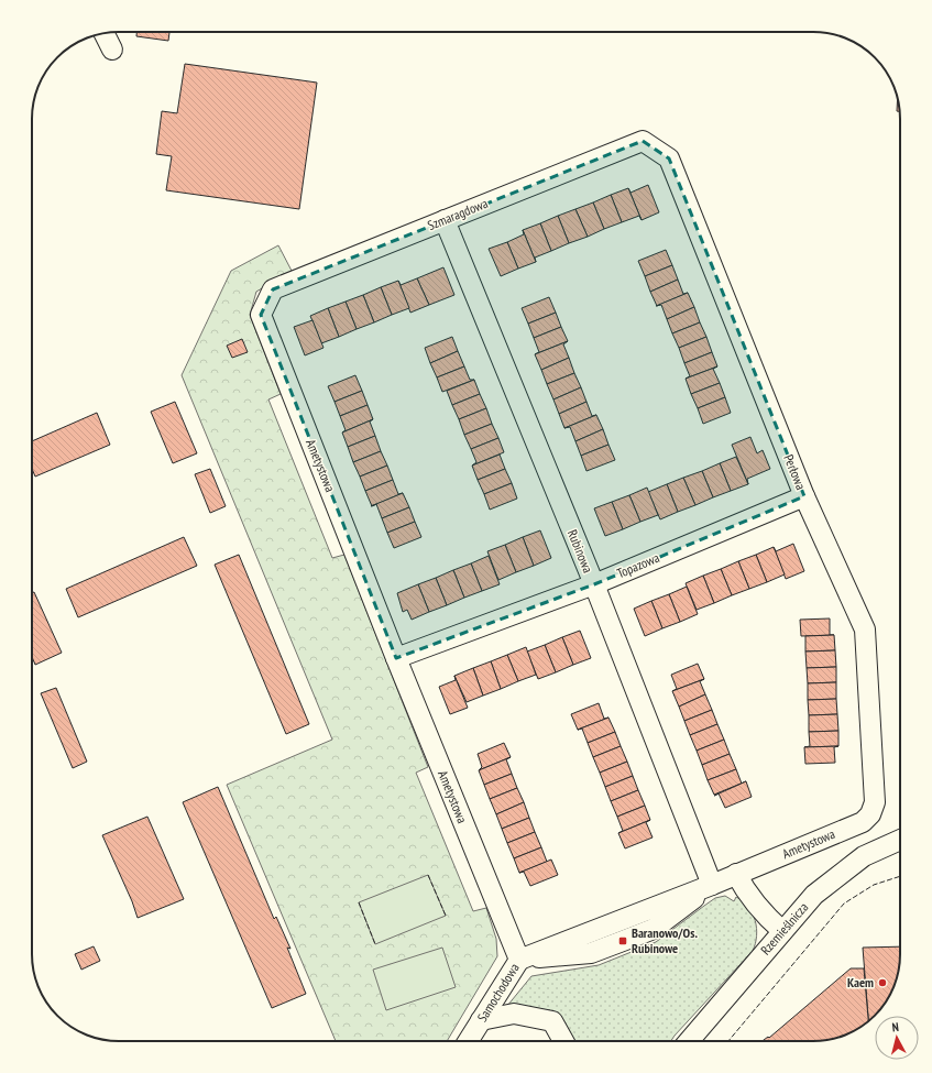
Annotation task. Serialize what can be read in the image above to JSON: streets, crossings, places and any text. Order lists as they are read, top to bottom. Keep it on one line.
{"streets":{"street":["Szmaragdowa","Ametystowa","Perłowa","Rubinowa","Topazowa","Rzemieślnicza","Samochodowa"]},"crossings":[["Szmaragdowa","Ametystowa"],["Szmaragdowa","Perłowa"],["Szmaragdowa","Rubinowa"],["Ametystowa","Perłowa"],["Ametystowa","Rubinowa"],["Ametystowa","Topazowa"],["Ametystowa","Samochodowa"],["Perłowa","Topazowa"],["Rubinowa","Topazowa"]],"places":{"transit":["Baranowo/Os. Rubinowe"],"other":["Kaem"]},"north":"top"}
